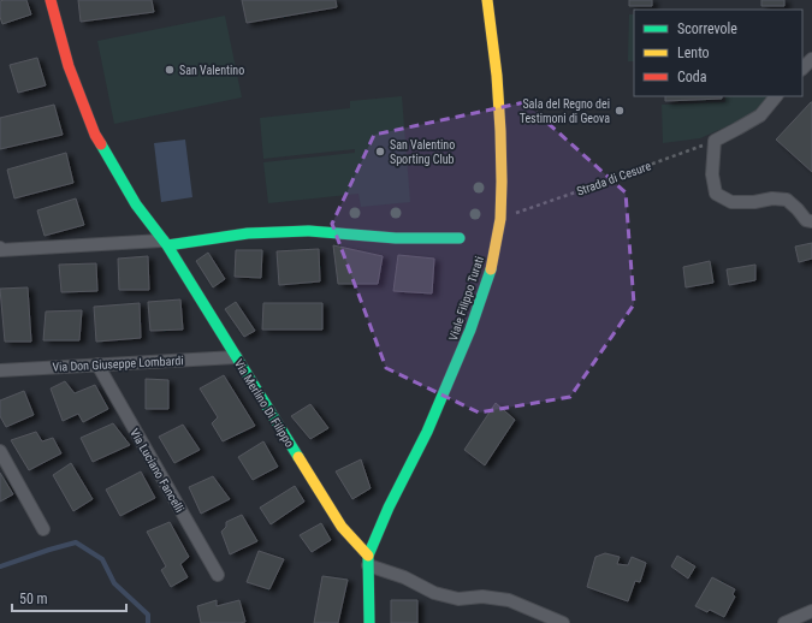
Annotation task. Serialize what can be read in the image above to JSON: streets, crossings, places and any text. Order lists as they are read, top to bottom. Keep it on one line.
{"streets":{"street":["Viale Filippo Turati","Via Don Giuseppe Lombardi","Via Merlino Di Filippo","Via Luciano Fancelli"],"path":["Strada di Cesure"]},"crossings":[["Viale Filippo Turati","Via Merlino Di Filippo"],["Via Don Giuseppe Lombardi","Via Merlino Di Filippo"],["Via Don Giuseppe Lombardi","Via Luciano Fancelli"]],"places":["San Valentino","Sala del Regno dei Testimoni di Geova","San Valentino Sporting Club"],"legend":["Scorrevole","Lento","Coda"],"scale_bar":"50 m"}
